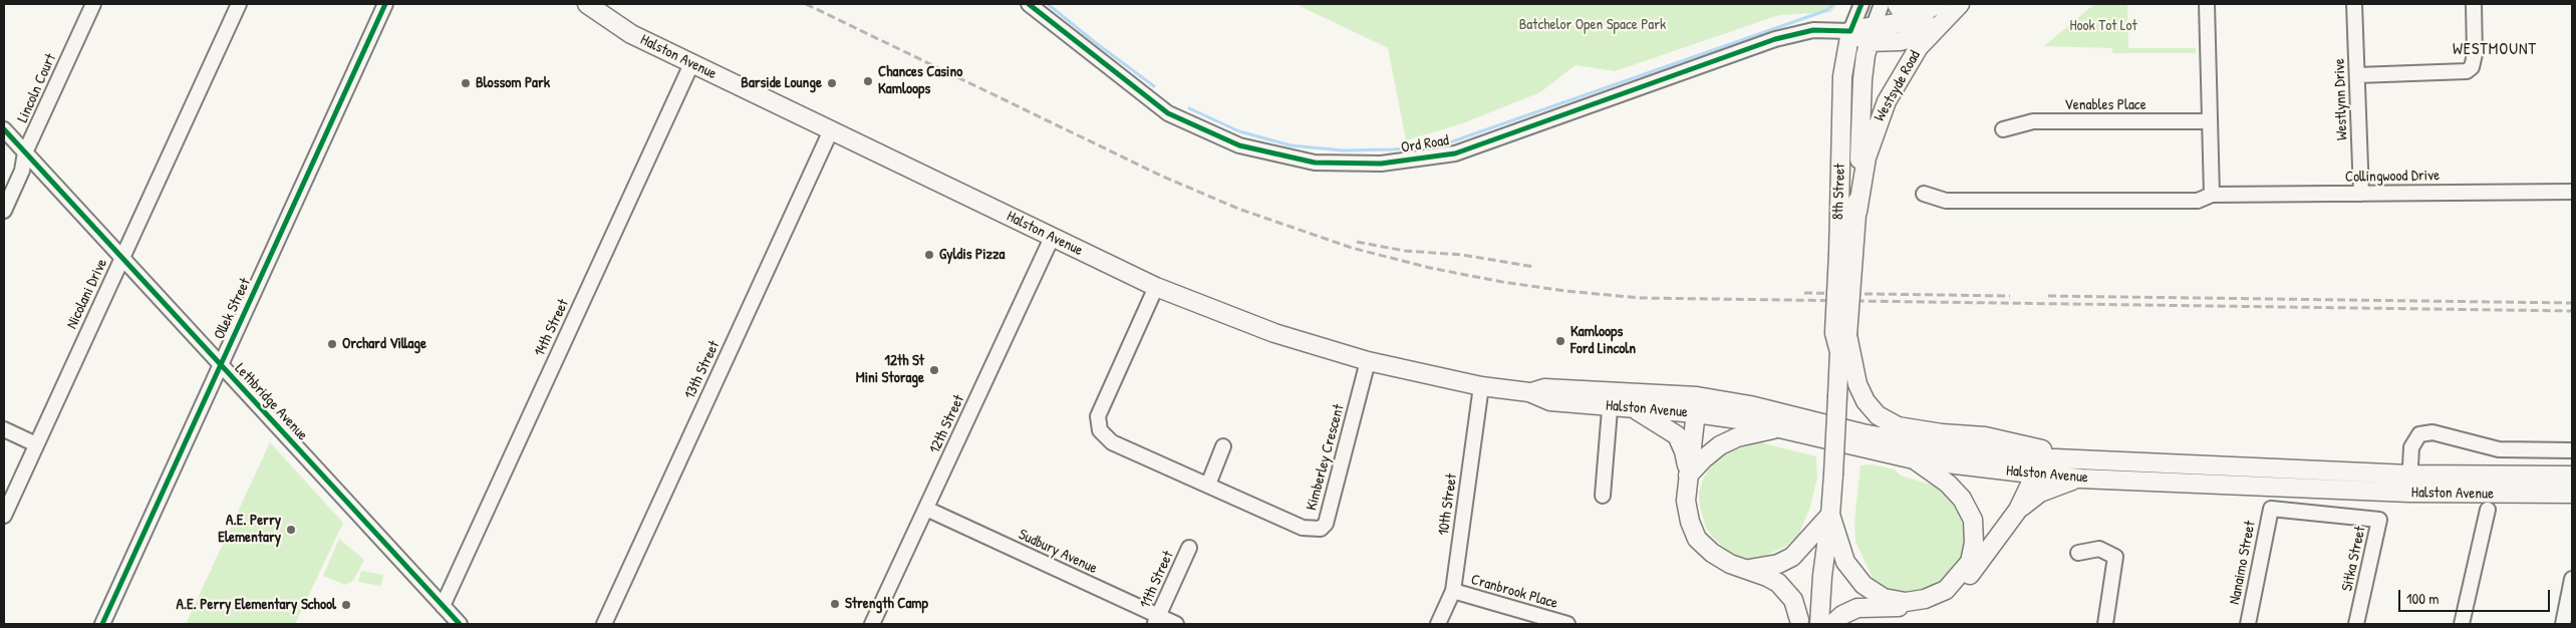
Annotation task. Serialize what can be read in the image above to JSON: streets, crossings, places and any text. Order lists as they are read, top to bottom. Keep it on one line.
{"streets":{"main road":["Halston Avenue","Westsyde Road","8th Street"],"street":["Lincoln Court","Westlynn Drive","Venables Place","Ord Road","Collingwood Drive","Nicolani Drive","Ollek Street","14th Street","13th Street","Lethbridge Avenue","12th Street","Kimberley Crescent","10th Street","Sudbury Avenue","Sitka Street","Nanaimo Street","11th Street","Cranbrook Place"]},"crossings":[["Halston Avenue","14th Street"],["Halston Avenue","13th Street"],["Halston Avenue","12th Street"],["Halston Avenue","Kimberley Crescent"],["Halston Avenue","10th Street"],["Westsyde Road","8th Street"],["Lincoln Court","Lethbridge Avenue"],["Westlynn Drive","Collingwood Drive"],["Ord Road","8th Street"],["Nicolani Drive","Lethbridge Avenue"],["Ollek Street","Lethbridge Avenue"],["14th Street","Lethbridge Avenue"],["12th Street","Sudbury Avenue"],["10th Street","Cranbrook Place"],["Sudbury Avenue","11th Street"],["Sitka Street","Nanaimo Street"]],"districts":["WESTMOUNT"],"parks":["Batchelor Open Space Park","Hook Tot Lot"],"places":["Chances Casino Kamloops","Blossom Park","Barside Lounge","Gyldis Pizza","Kamloops Ford Lincoln","Orchard Village","12th St Mini Storage","A.E. Perry Elementary","Strength Camp","A.E. Perry Elementary School"],"scale_bar":"100 m"}
